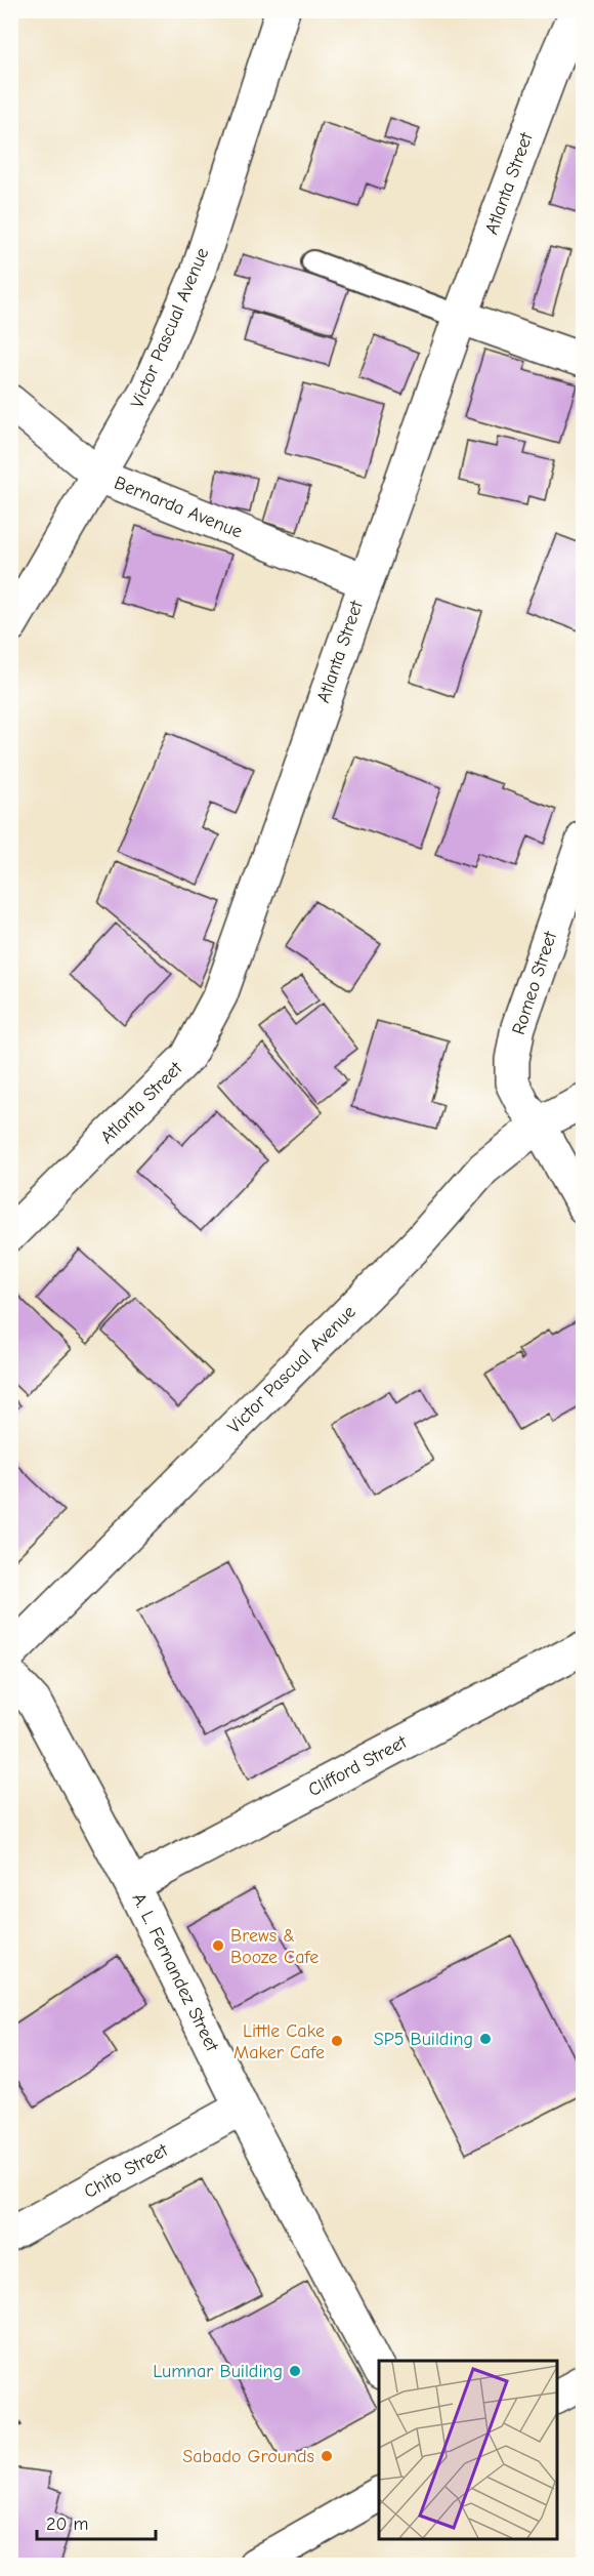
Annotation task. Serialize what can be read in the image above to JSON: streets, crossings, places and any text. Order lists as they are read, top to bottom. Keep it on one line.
{"streets":{"street":["Atlanta Street","Victor Pascual Avenue","Bernarda Avenue","Romeo Street","Clifford Street","A. L. Fernandez Street","Chito Street"]},"crossings":[["Atlanta Street","Bernarda Avenue"],["Victor Pascual Avenue","Bernarda Avenue"],["Victor Pascual Avenue","Romeo Street"],["Clifford Street","A. L. Fernandez Street"],["A. L. Fernandez Street","Chito Street"]],"places":["Brews & Booze Cafe","SP5 Building","Little Cake Maker Cafe","Lumnar Building","Sabado Grounds"],"scale_bar":"20 m"}
